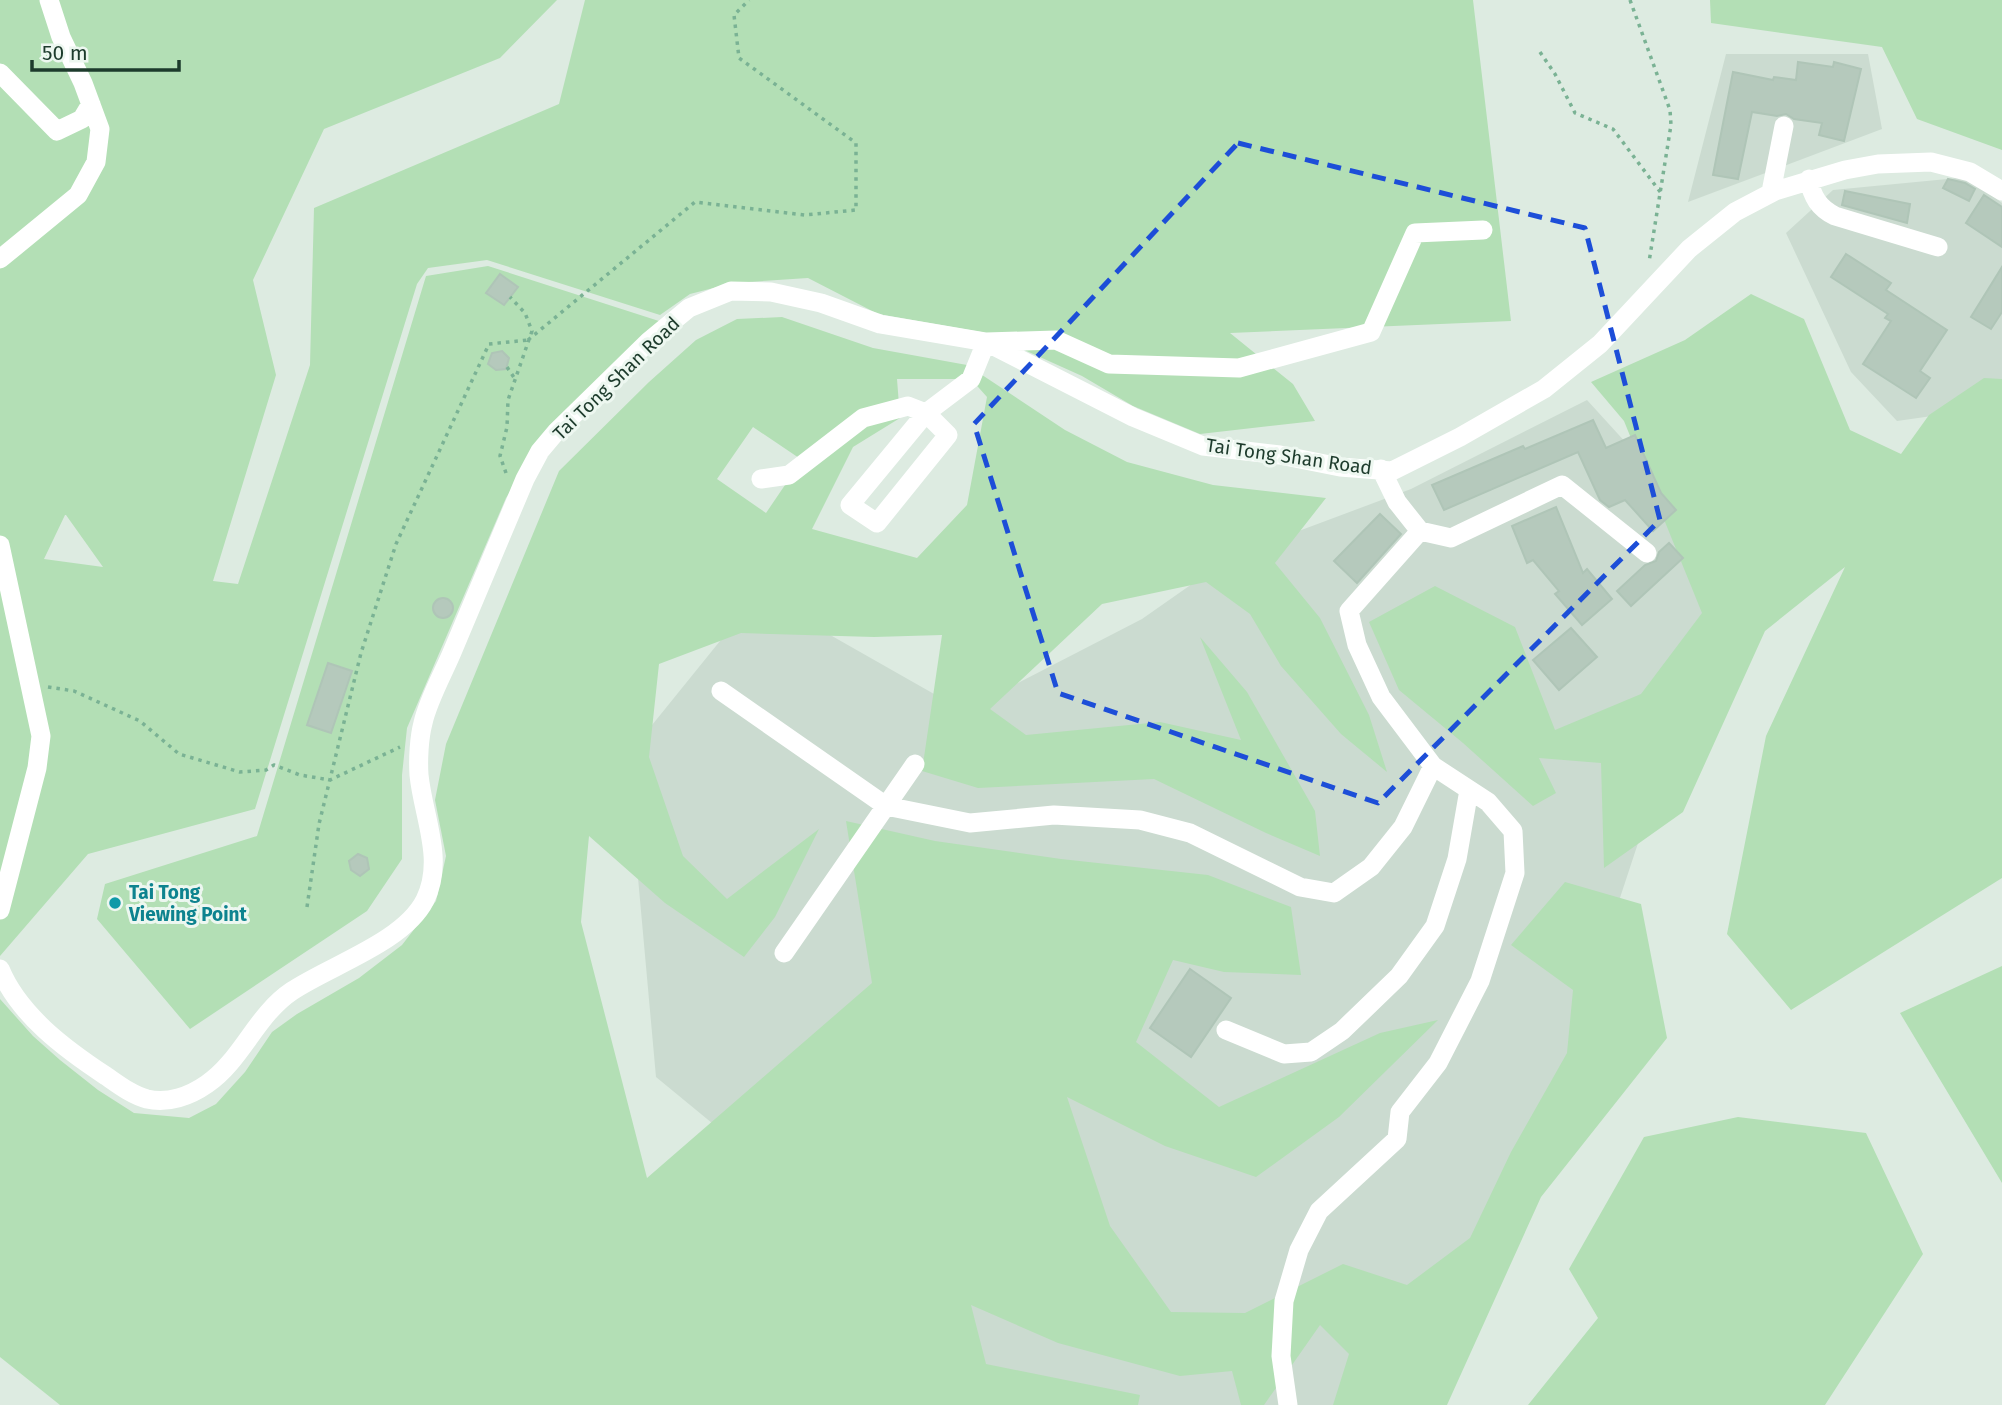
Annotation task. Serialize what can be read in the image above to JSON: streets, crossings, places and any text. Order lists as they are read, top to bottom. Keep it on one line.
{"streets":{"street":["Tai Tong Shan Road"]},"places":["Tai Tong Viewing Point"],"scale_bar":"50 m"}
